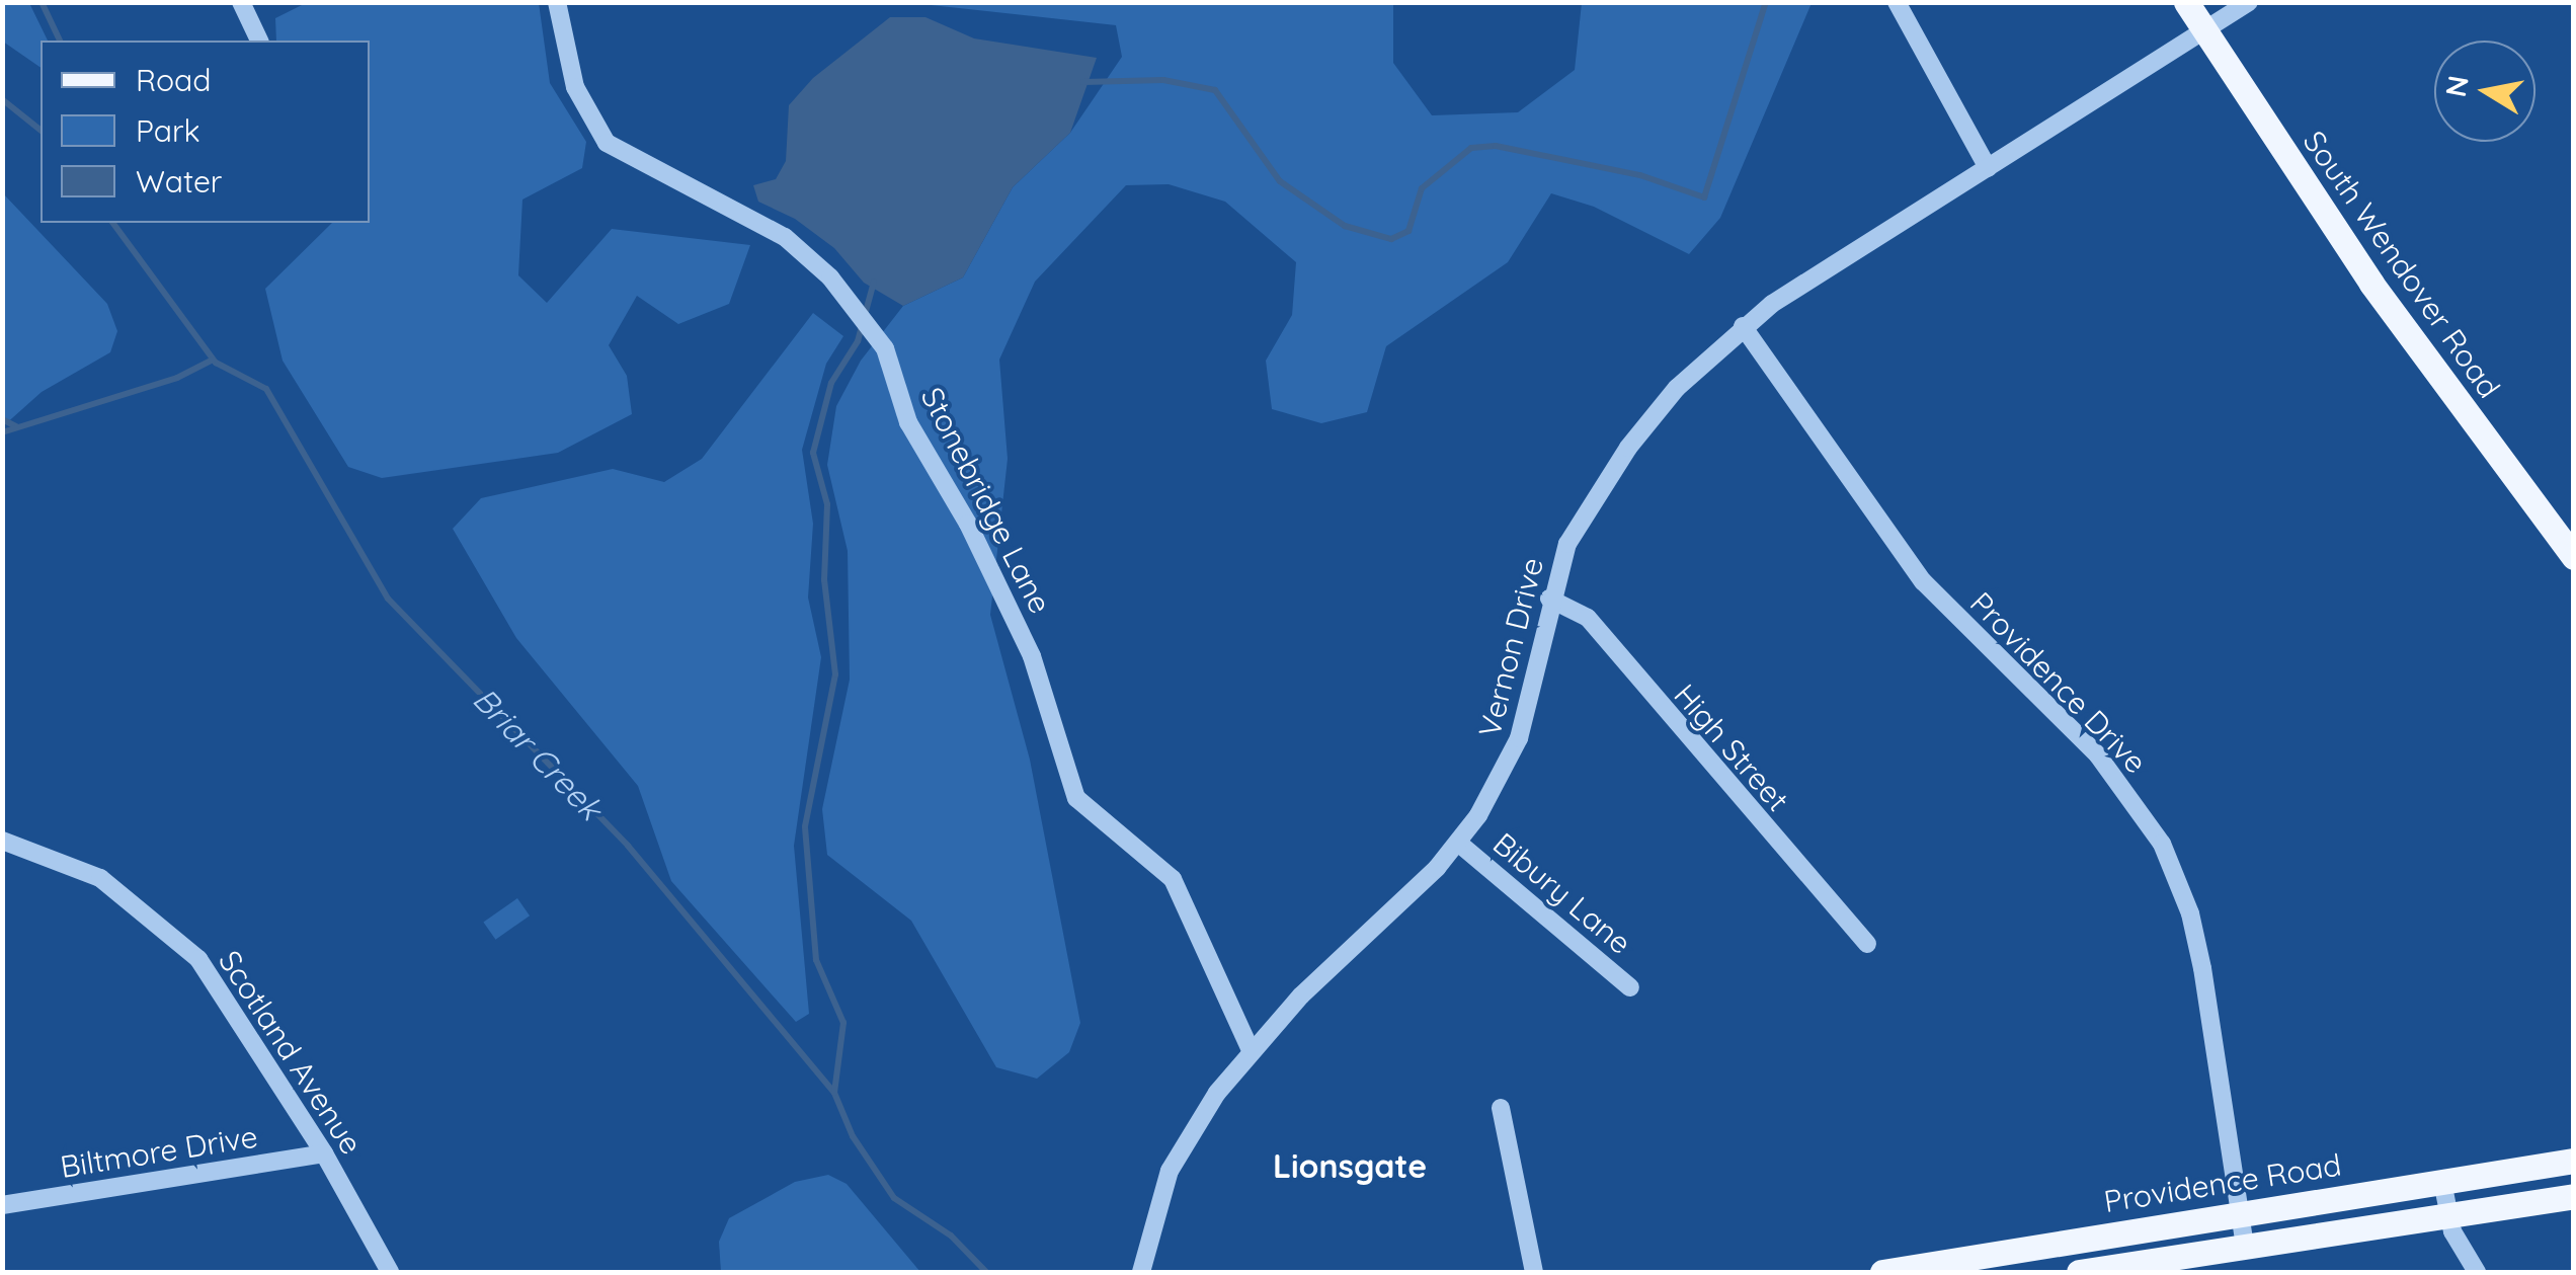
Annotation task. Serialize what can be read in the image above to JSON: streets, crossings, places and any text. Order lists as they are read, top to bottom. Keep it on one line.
{"streets":{"main road":["South Wendover Road","Providence Road"],"street":["Stonebridge Lane","Vernon Drive","Providence Drive","High Street","Bibury Lane","Scotland Avenue","Biltmore Drive"]},"crossings":[["South Wendover Road","Vernon Drive"],["Stonebridge Lane","Vernon Drive"],["Vernon Drive","Providence Drive"],["Vernon Drive","High Street"],["Vernon Drive","Bibury Lane"],["Providence Drive","Providence Road"],["Scotland Avenue","Biltmore Drive"]],"districts":["Lionsgate"],"water":["Briar Creek"],"legend":["Road","Park","Water"],"north":"left"}
